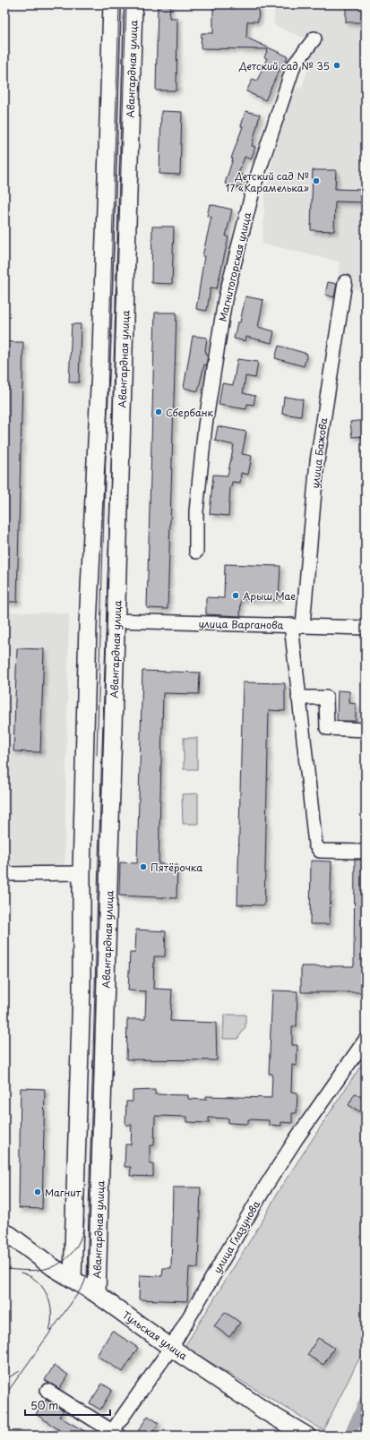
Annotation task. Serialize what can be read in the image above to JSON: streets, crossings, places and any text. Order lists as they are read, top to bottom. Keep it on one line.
{"streets":{"main road":["Авангардная улица","Тульская улица"],"street":["Магнитогорская улица","улица Бажова","улица Варганова","улица Глазунова"]},"crossings":[["Авангардная улица","улица Варганова"],["Авангардная улица","Тульская улица"],["улица Бажова","улица Варганова"],["улица Глазунова","Тульская улица"]],"places":["Детский сад № 35","Детский сад № 17 «Карамелька»","Сбербанк","Арыш Мае","Пятёрочка","Магнит"],"scale_bar":"50 m"}
